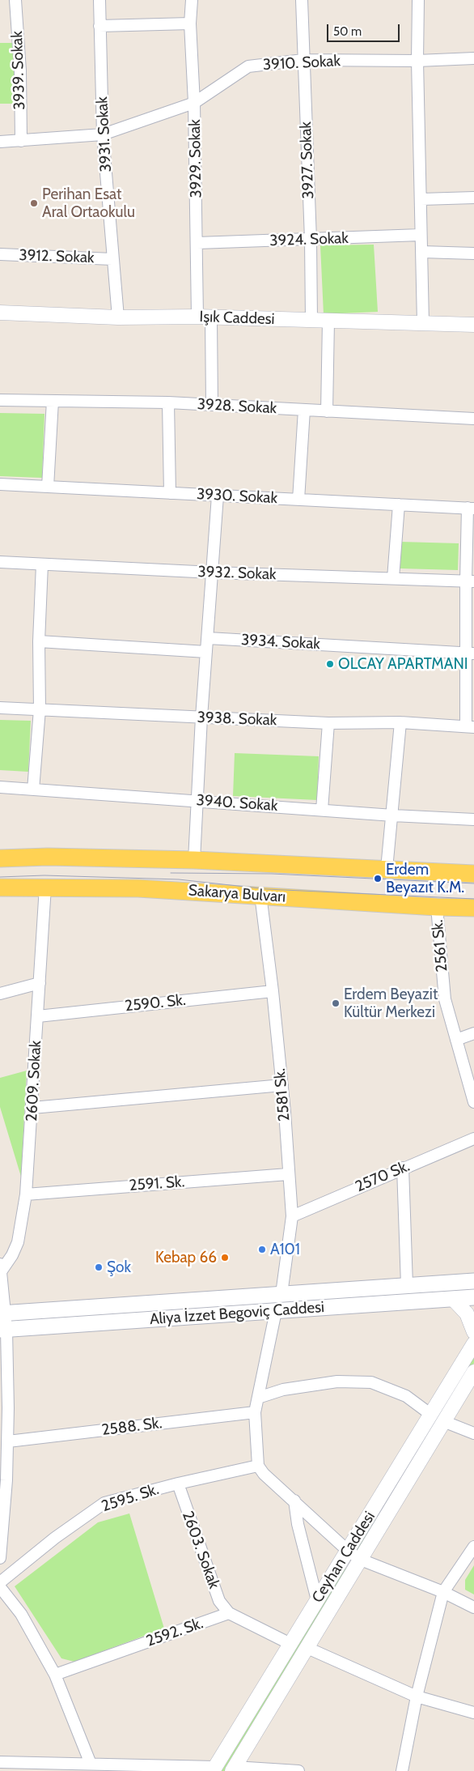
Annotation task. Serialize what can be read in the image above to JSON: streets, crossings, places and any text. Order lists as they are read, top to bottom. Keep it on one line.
{"streets":{"main road":["Sakarya Bulvarı","Aliya İzzet Begoviç Caddesi"],"street":["3910. Sokak","3939. Sokak","3931. Sokak","3929. Sokak","3927. Sokak","3924. Sokak","3912. Sokak","Işık Caddesi","3928. Sokak","3930. Sokak","3932. Sokak","3934. Sokak","3938. Sokak","3940. Sokak","2561 Sk.","2590. Sk.","2609. Sokak","2581 Sk.","2570 Sk.","2591. Sk.","2588. Sk.","2595. Sk.","2603. Sokak","Ceyhan Caddesi","2592. Sk."]},"crossings":[["3910. Sokak","3939. Sokak"],["3910. Sokak","3931. Sokak"],["3910. Sokak","3929. Sokak"],["3910. Sokak","3927. Sokak"],["3931. Sokak","3912. Sokak"],["3931. Sokak","Işık Caddesi"],["3929. Sokak","3924. Sokak"],["3929. Sokak","Işık Caddesi"],["3929. Sokak","3928. Sokak"],["3927. Sokak","3924. Sokak"],["3927. Sokak","Işık Caddesi"],["Sakarya Bulvarı","2561 Sk."],["Sakarya Bulvarı","2609. Sokak"],["Sakarya Bulvarı","2581 Sk."],["2590. Sk.","2609. Sokak"],["2590. Sk.","2581 Sk."],["2609. Sokak","2591. Sk."],["2581 Sk.","2570 Sk."],["2581 Sk.","2591. Sk."],["2581 Sk.","Aliya İzzet Begoviç Caddesi"],["2595. Sk.","2603. Sokak"],["2603. Sokak","2592. Sk."]],"places":["Perihan Esat Aral Ortaokulu","OLCAY APARTMANI","Erdem Beyazıt K.M.","Erdem Beyazit Kültür Merkezi","A101","Kebap 66","Şok"],"scale_bar":"50 m"}
